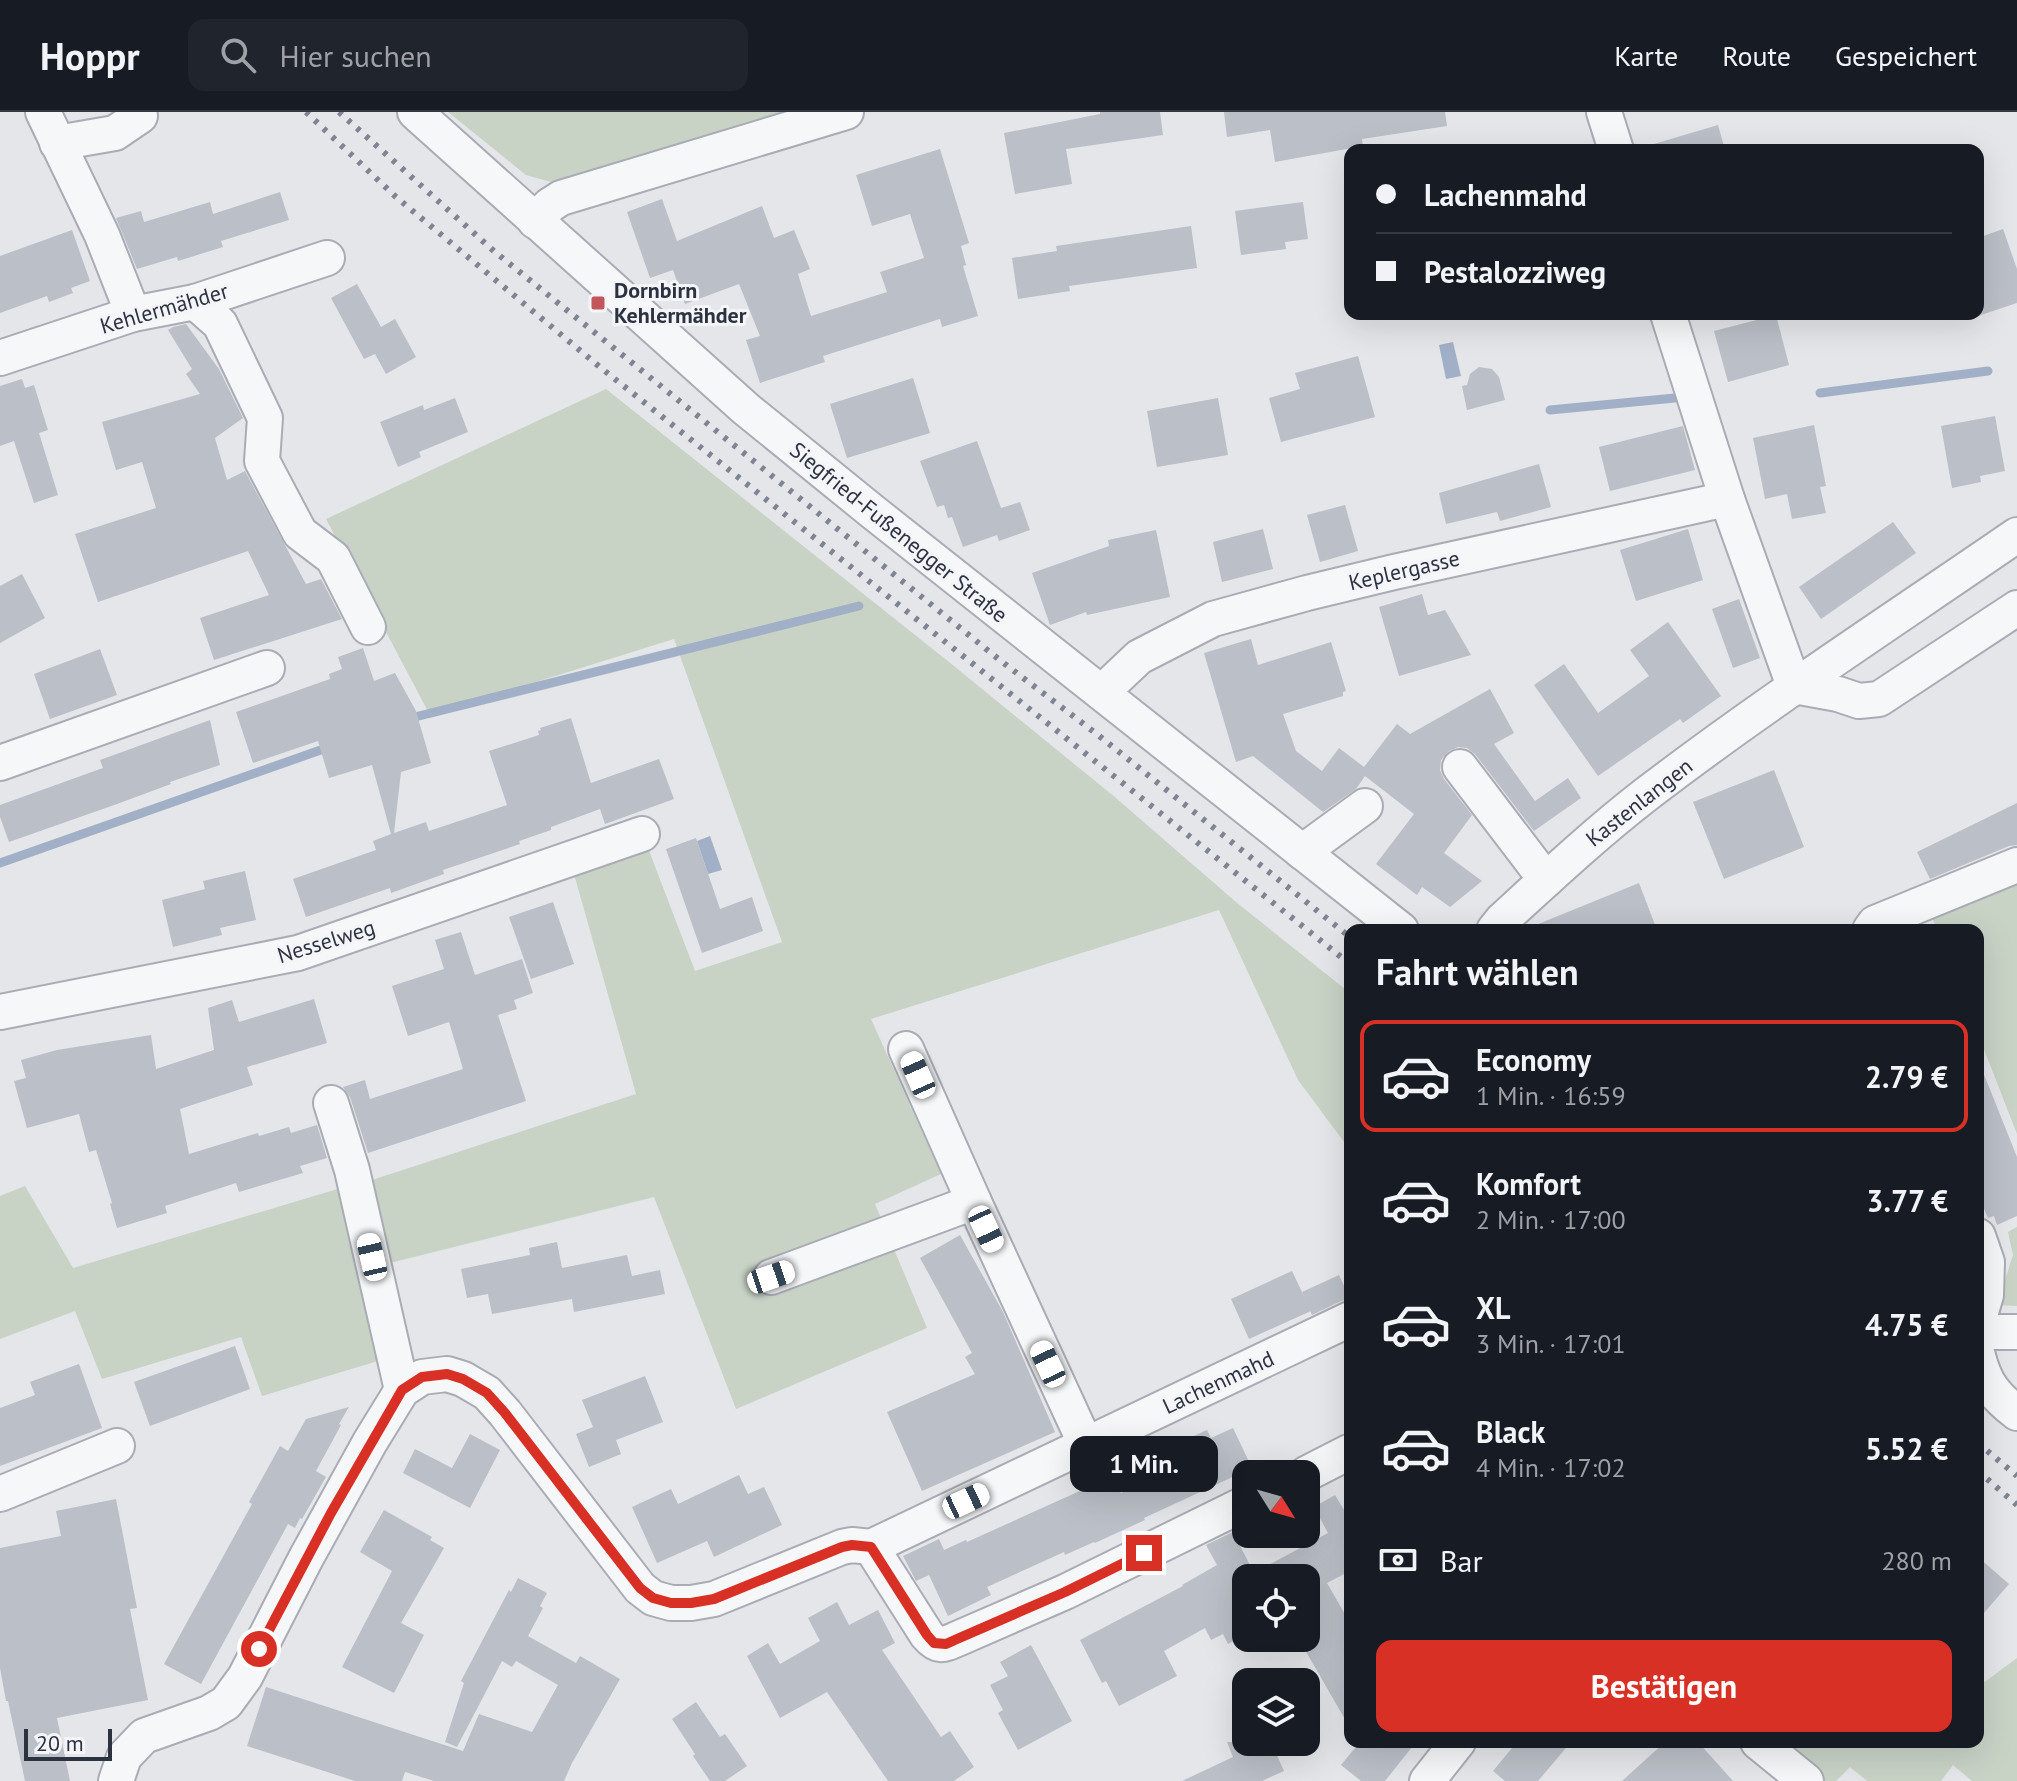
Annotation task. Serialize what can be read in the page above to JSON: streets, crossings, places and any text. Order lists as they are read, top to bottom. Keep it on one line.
{"streets":{"street":["Kehlermähder","Siegfried-Fußenegger Straße","Keplergasse","Kastenlangen","Nesselweg","Lachenmahd"]},"crossings":[["Siegfried-Fußenegger Straße","Keplergasse"]],"places":{"transit":["Dornbirn Kehlermähder"]},"scale_bar":"20 m","north":"bottom right","page":{"header":"Hoppr","search":"Hier suchen","nav":["Karte","Route","Gespeichert"],"banner":["Lachenmahd","Pestalozziweg"],"heading":"Fahrt wählen","list":[{"name":"Economy","note":"1 Min. · 16:59","value":"2.79 €"},{"name":"Komfort","note":"2 Min. · 17:00","value":"3.77 €"},{"name":"XL","note":"3 Min. · 17:01","value":"4.75 €"},{"name":"Black","note":"4 Min. · 17:02","value":"5.52 €"}],"bubble":"1 Min.","pay":["Bar","280 m"],"buttons":"Bestätigen","scale":"20 m"}}
